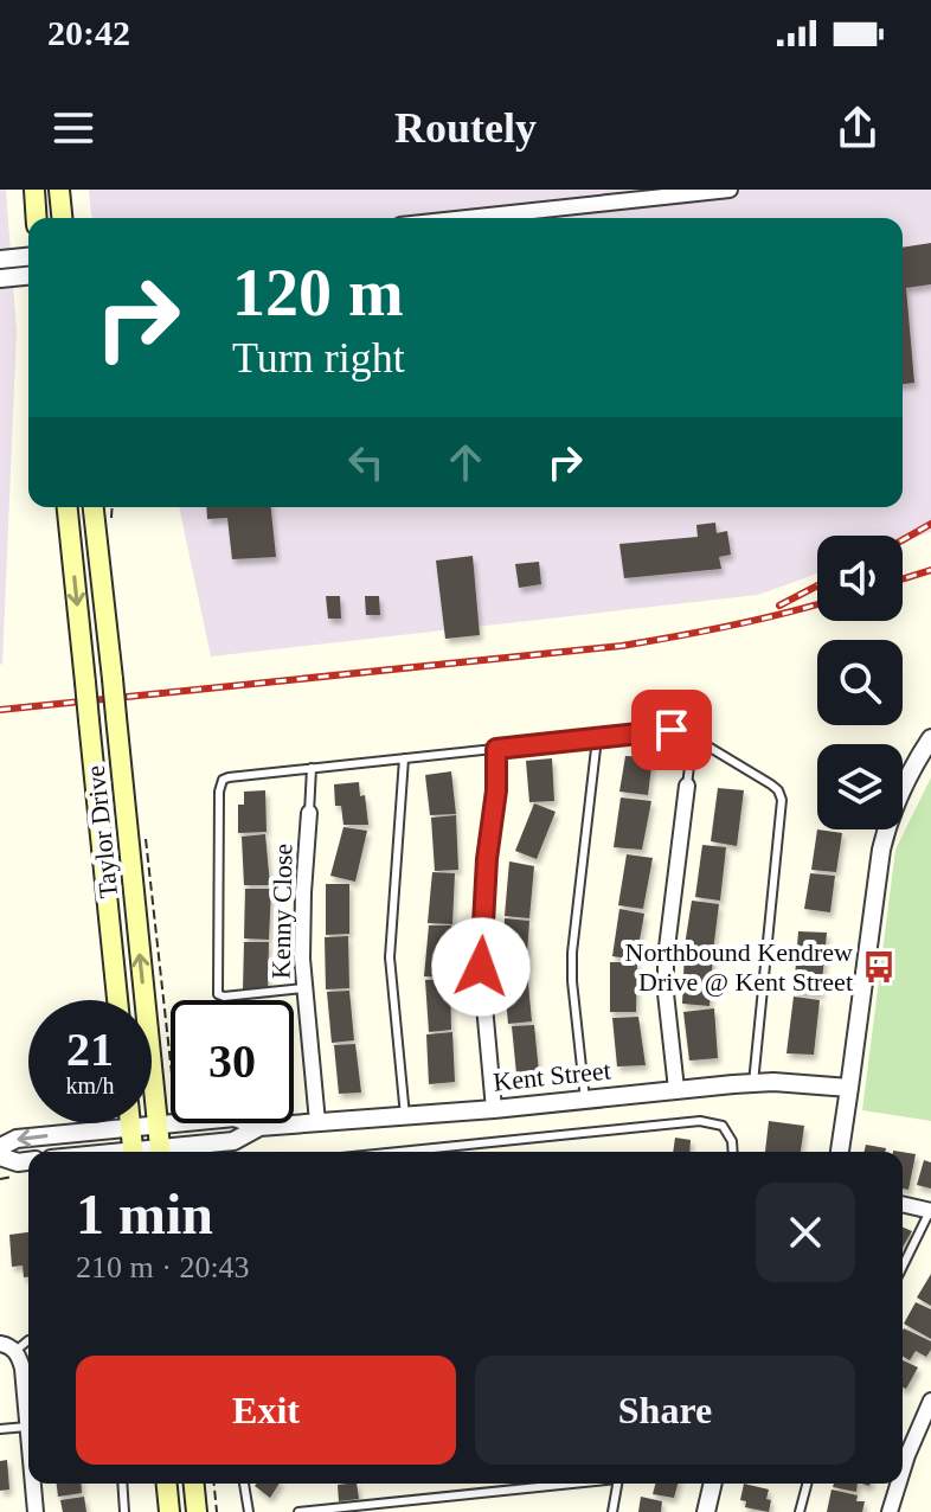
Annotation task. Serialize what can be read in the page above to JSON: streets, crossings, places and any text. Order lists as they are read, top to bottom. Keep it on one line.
{"streets":{"main road":["Taylor Drive"],"street":["Kenny Close","Kent Street"]},"crossings":[["Taylor Drive","Kent Street"],["Kenny Close","Kent Street"]],"places":{"bus stop":["Northbound Kendrew Drive @ Kent Street"]},"page":{"status":"20:42","header":"Routely","turn":["120 m","Turn right"],"speed":"21 km/h","limit":"30","heading":["1 min","210 m · 20:43"],"buttons":["Exit","Share"]}}
